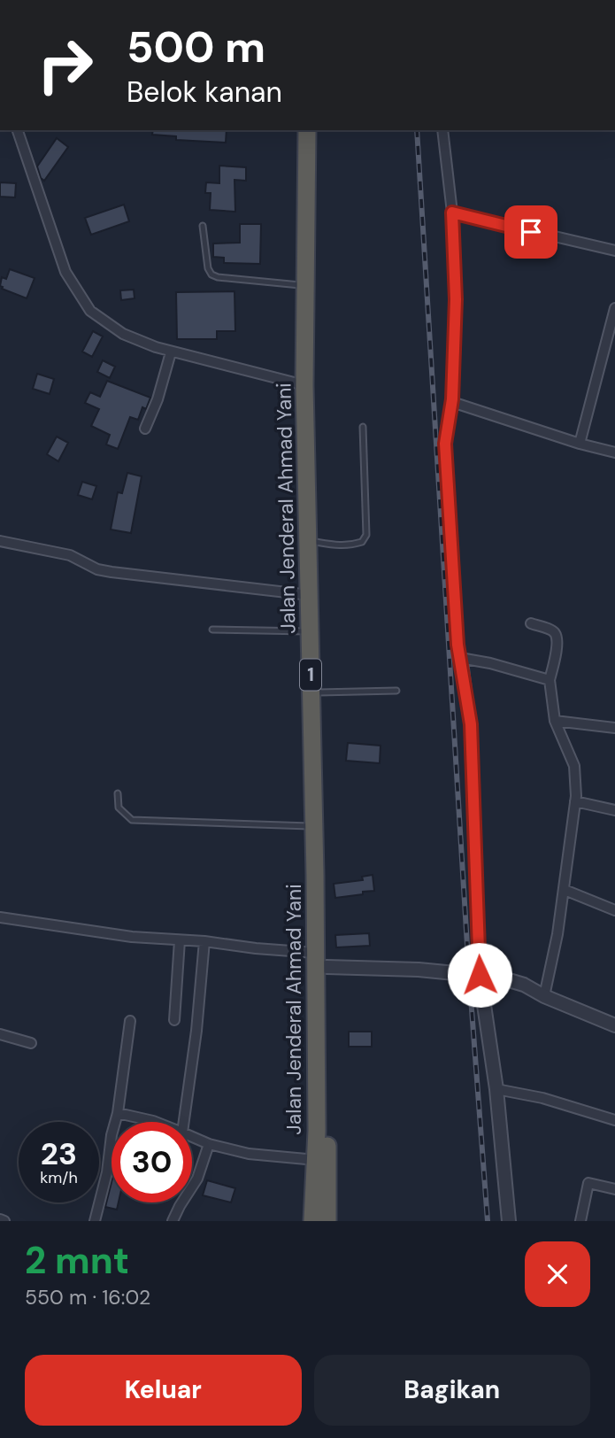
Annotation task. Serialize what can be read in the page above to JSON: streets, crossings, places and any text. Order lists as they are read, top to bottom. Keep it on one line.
{"streets":{"highway":["Jalan Jenderal Ahmad Yani","1"]},"page":{"turn":["500 m","Belok kanan"],"speed":"23 km/h","limit":"30","heading":["2 mnt","550 m · 16:02"],"buttons":["Keluar","Bagikan"]}}
